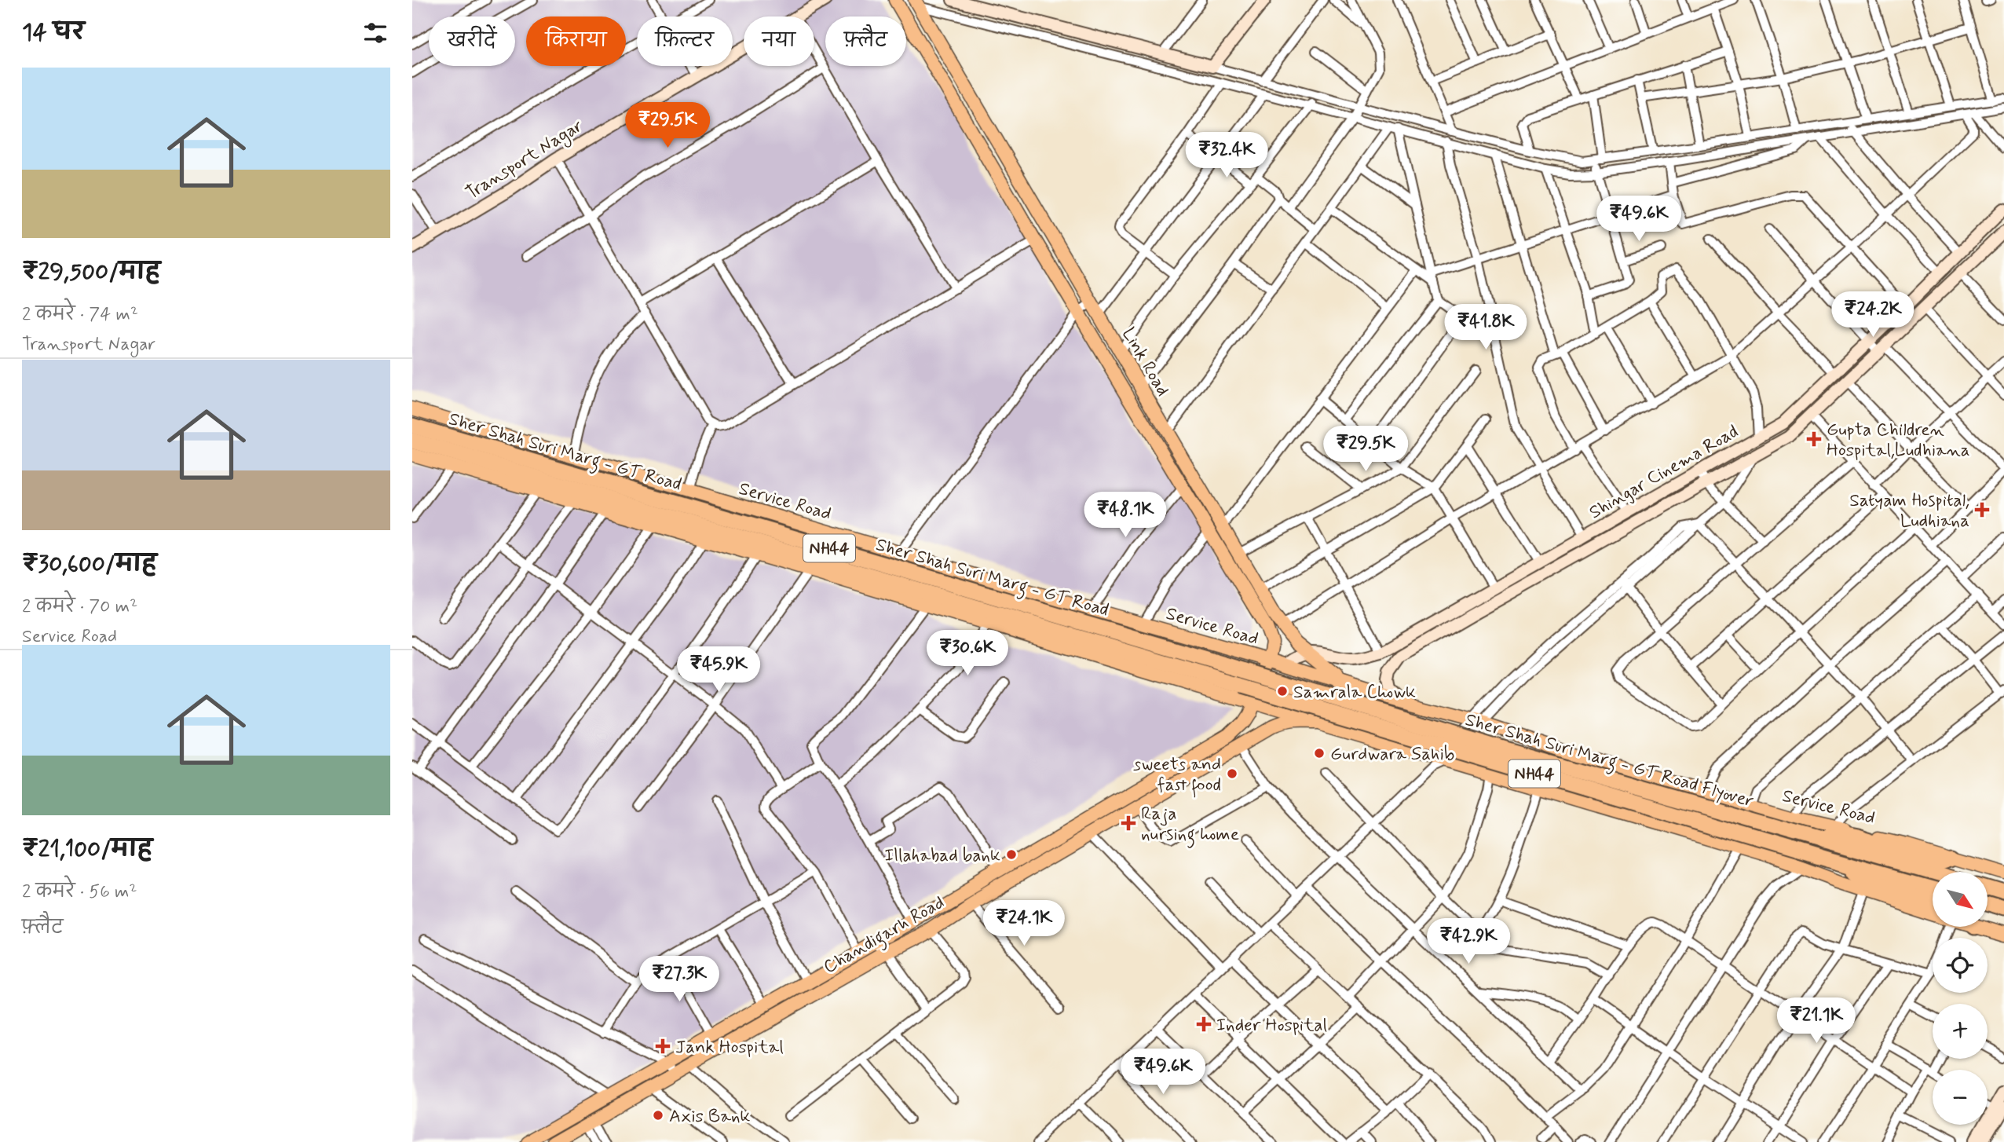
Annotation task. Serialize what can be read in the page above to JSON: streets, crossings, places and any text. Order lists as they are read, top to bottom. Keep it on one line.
{"streets":{"highway":["Sher Shah Suri Marg - GT Road","NH44","Sher Shah Suri Marg - GT Road Flyover"],"main road":["Link Road","Service Road","Chandigarh Road"],"street":["Transport Nagar","Shingar Cinema Road"]},"crossings":[["Link Road","Shingar Cinema Road"],["Link Road","Service Road"],["Link Road","Chandigarh Road"],["Sher Shah Suri Marg - GT Road","Sher Shah Suri Marg - GT Road Flyover"],["Shingar Cinema Road","Service Road"]],"places":{"health":["Gupta Children Hospital,Ludhiana","Satyam Hospital, Ludhiana","Raja nursing home","Inder Hospital","Jank Hospital"],"other":["Samrala Chowk","Gurdwara Sahib","sweets and fast food","Illahabad bank","Axis Bank"]},"north":"bottom right","page":{"heading":"14 घर","chip":["खरीदें","किराया","फ़िल्टर","नया","फ़्लैट"],"list":[{"name":"₹29,500/माह","note":"2 कमरे · 74 m² · Transport Nagar"},{"name":"₹30,600/माह","note":"2 कमरे · 70 m² · Service Road"},{"name":"₹21,100/माह","note":"2 कमरे · 56 m² · फ़्लैट"}],"price":["₹29.5K","₹32.4K","₹49.6K","₹24.2K","₹41.8K","₹29.5K","₹48.1K","₹30.6K","₹45.9K","₹24.1K","₹42.9K","₹27.3K","₹21.1K","₹49.6K"],"map_buttons":["+","−"]}}
